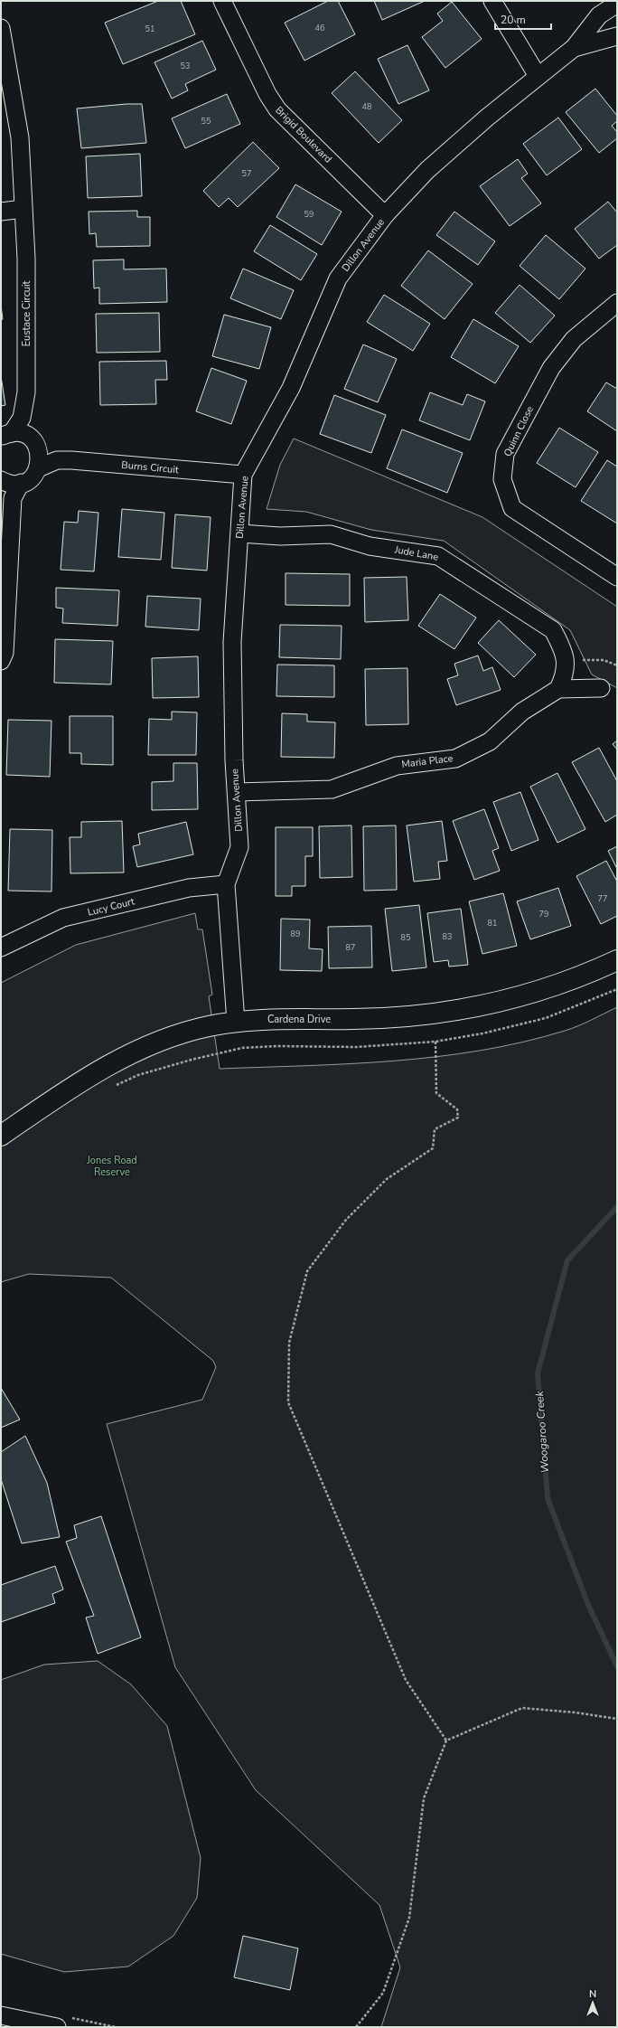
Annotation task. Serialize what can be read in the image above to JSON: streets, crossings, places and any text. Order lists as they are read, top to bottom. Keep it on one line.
{"streets":{"street":["Brigid Boulevard","Dillon Avenue","Eustace Circuit","Quinn Close","Burns Circuit","Jude Lane","Maria Place","Lucy Court","Cardena Drive"]},"crossings":[["Brigid Boulevard","Dillon Avenue"],["Dillon Avenue","Burns Circuit"],["Dillon Avenue","Jude Lane"],["Dillon Avenue","Maria Place"],["Dillon Avenue","Lucy Court"],["Dillon Avenue","Cardena Drive"]],"water":["Woogaroo Creek"],"parks":["Jones Road Reserve"],"house_numbers":["46","51","53","48","55","57","59","77","79","81","89","83","85","87"],"scale_bar":"20 m","north":"top"}
